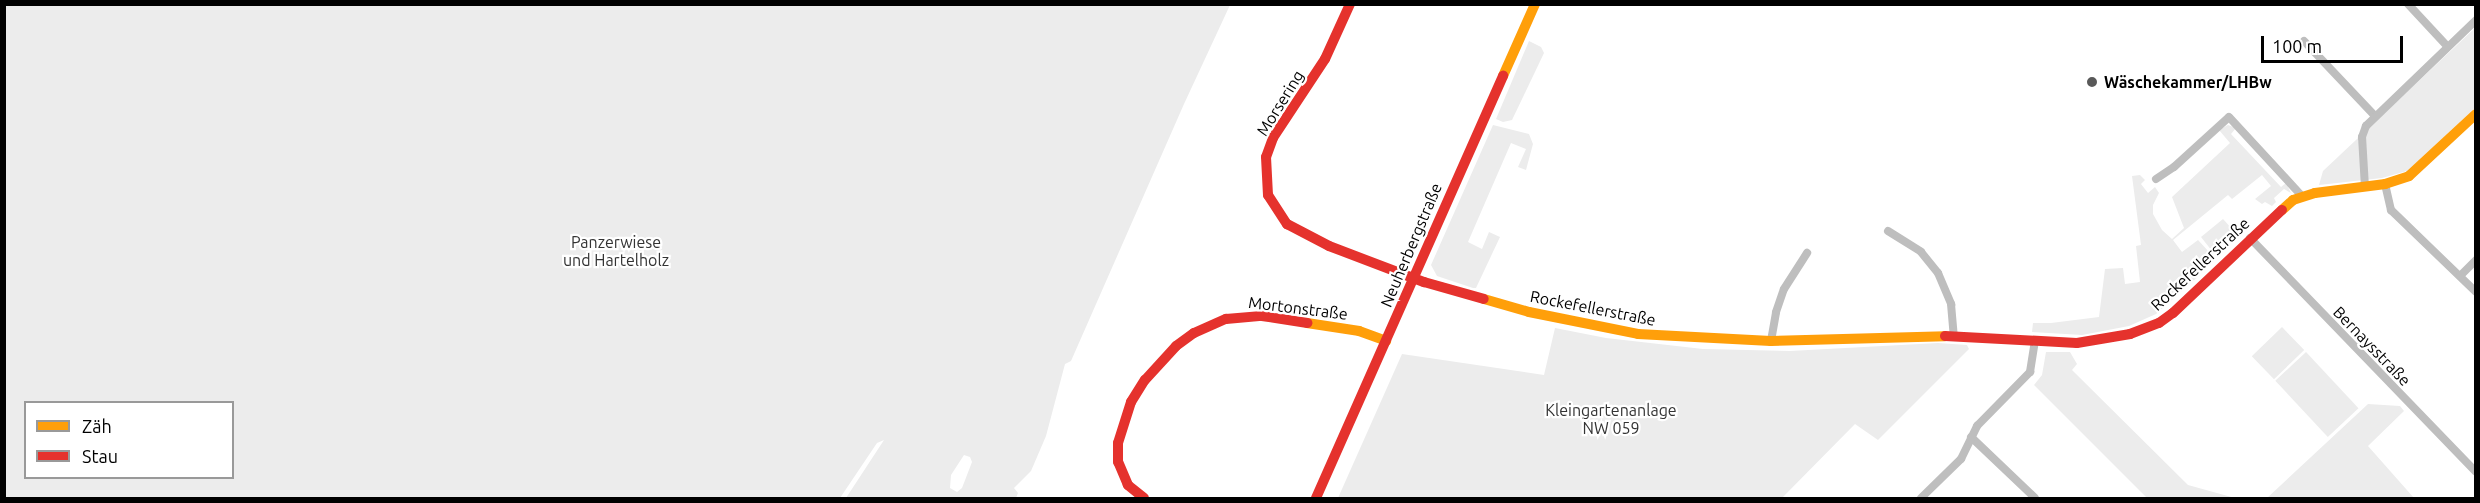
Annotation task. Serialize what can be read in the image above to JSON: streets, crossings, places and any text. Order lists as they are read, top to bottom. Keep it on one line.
{"streets":{"street":["Morsering","Neuherbergstraße","Rockefellerstraße","Mortonstraße","Bernaysstraße"]},"crossings":[["Morsering","Neuherbergstraße"],["Morsering","Rockefellerstraße"],["Neuherbergstraße","Rockefellerstraße"],["Neuherbergstraße","Mortonstraße"],["Rockefellerstraße","Bernaysstraße"]],"parks":["Panzerwiese und Hartelholz","Kleingartenanlage NW 059"],"places":["Wäschekammer/LHBw"],"legend":["Zäh","Stau"],"scale_bar":"100 m"}
